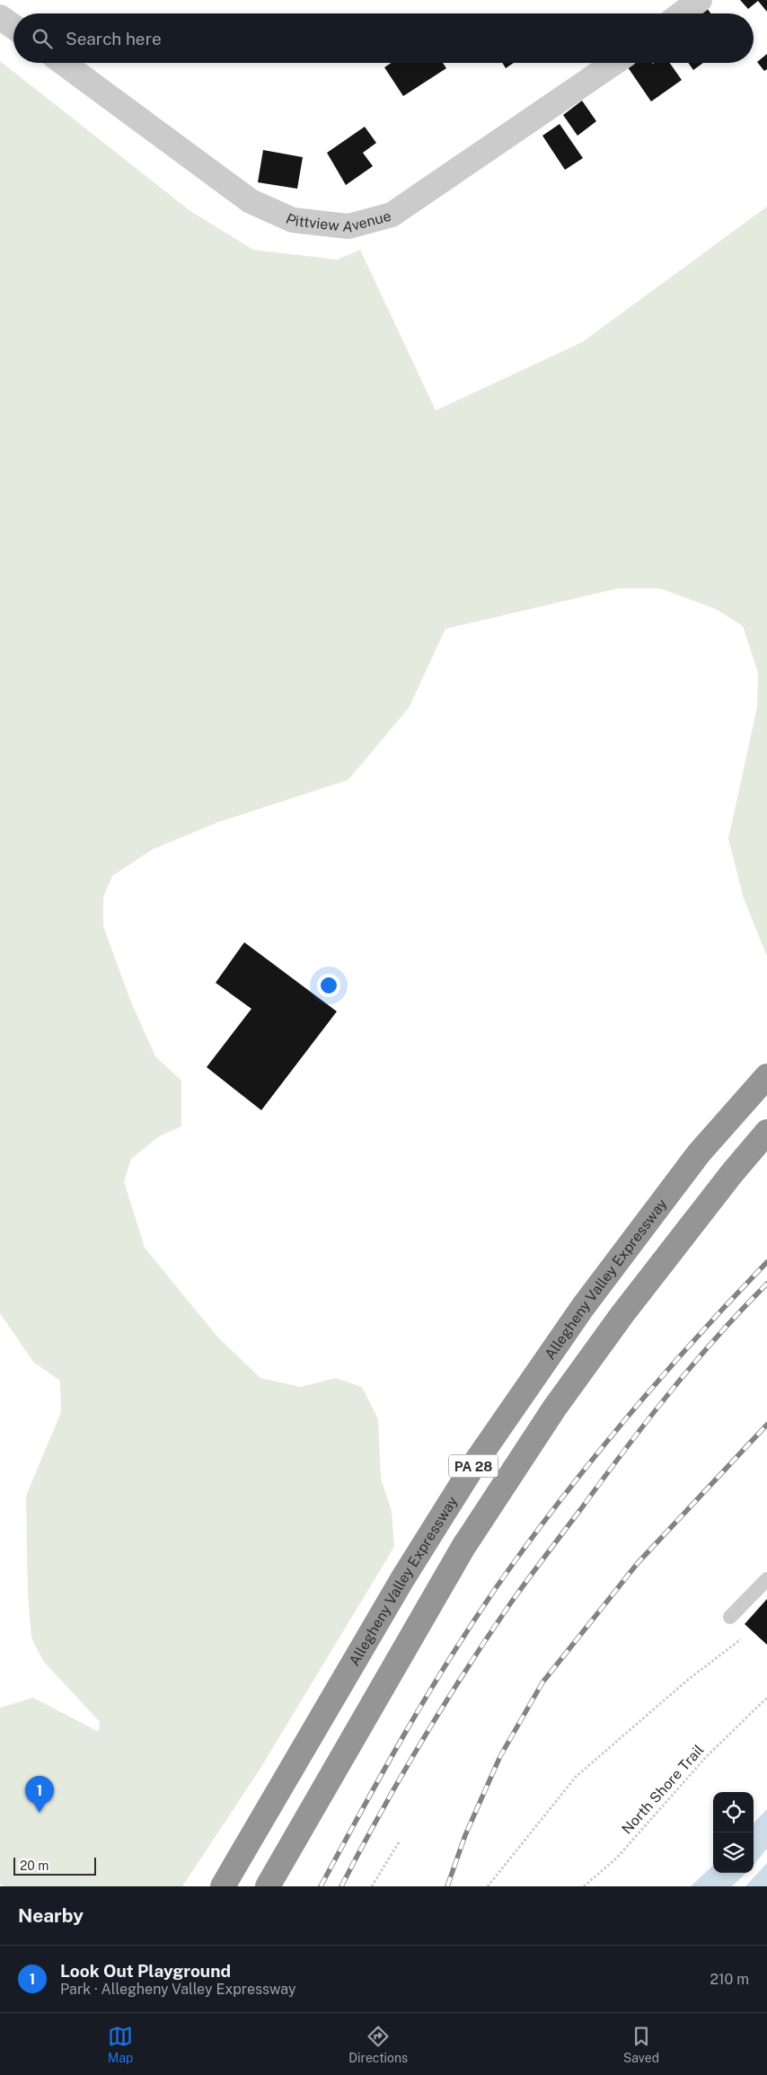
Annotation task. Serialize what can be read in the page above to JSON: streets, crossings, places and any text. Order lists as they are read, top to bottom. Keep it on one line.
{"streets":{"highway":["Allegheny Valley Expressway","PA 28"],"street":["Pittview Avenue"],"path":["North Shore Trail"]},"scale_bar":"20 m","page":{"search":"Search here","pins":"1","scale":"20 m","heading":"Nearby","list":[{"mark":"1","name":"Look Out Playground","note":"Park · Allegheny Valley Expressway","value":"210 m"}],"nav":["Map","Directions","Saved"]}}
